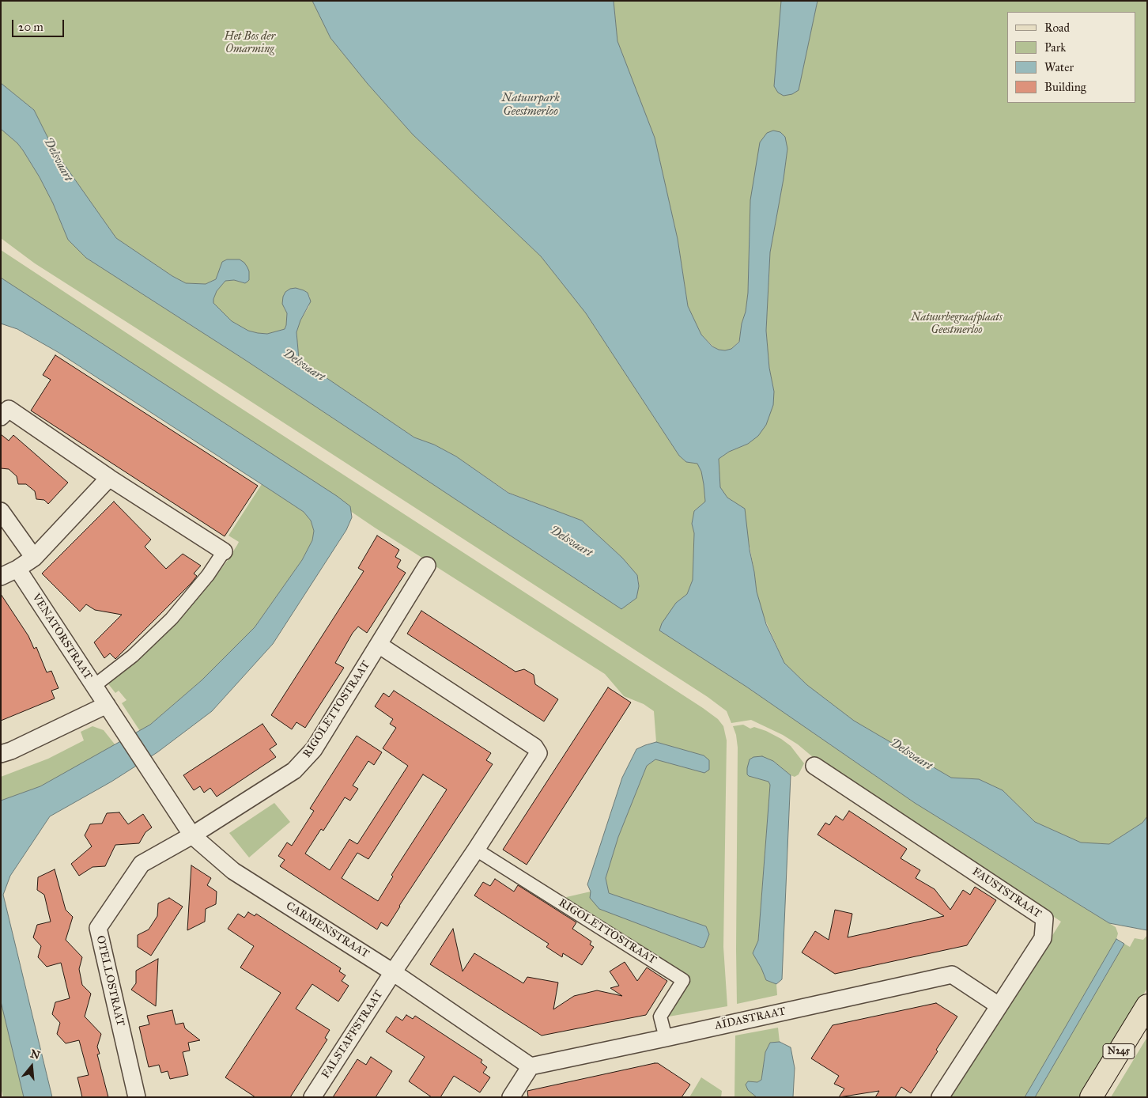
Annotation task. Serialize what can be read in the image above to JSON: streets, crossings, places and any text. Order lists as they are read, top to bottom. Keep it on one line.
{"streets":{"main road":["N245"],"street":["VENATORSTRAAT","RIGOLETTOSTRAAT","FAUSTSTRAAT","CARMENSTRAAT","OTELLOSTRAAT","AÏDASTRAAT","FALSTAFFSTRAAT"]},"crossings":[["VENATORSTRAAT","CARMENSTRAAT"],["RIGOLETTOSTRAAT","CARMENSTRAAT"],["RIGOLETTOSTRAAT","OTELLOSTRAAT"],["RIGOLETTOSTRAAT","AÏDASTRAAT"],["FAUSTSTRAAT","AÏDASTRAAT"],["CARMENSTRAAT","OTELLOSTRAAT"],["CARMENSTRAAT","AÏDASTRAAT"],["CARMENSTRAAT","FALSTAFFSTRAAT"]],"water":["Natuurpark Geestmerloo","Delsvaart"],"parks":["Het Bos der Omarming","Natuurbegraafplaats Geestmerloo"],"legend":["Road","Park","Water","Building"],"scale_bar":"20 m","north":"top"}
